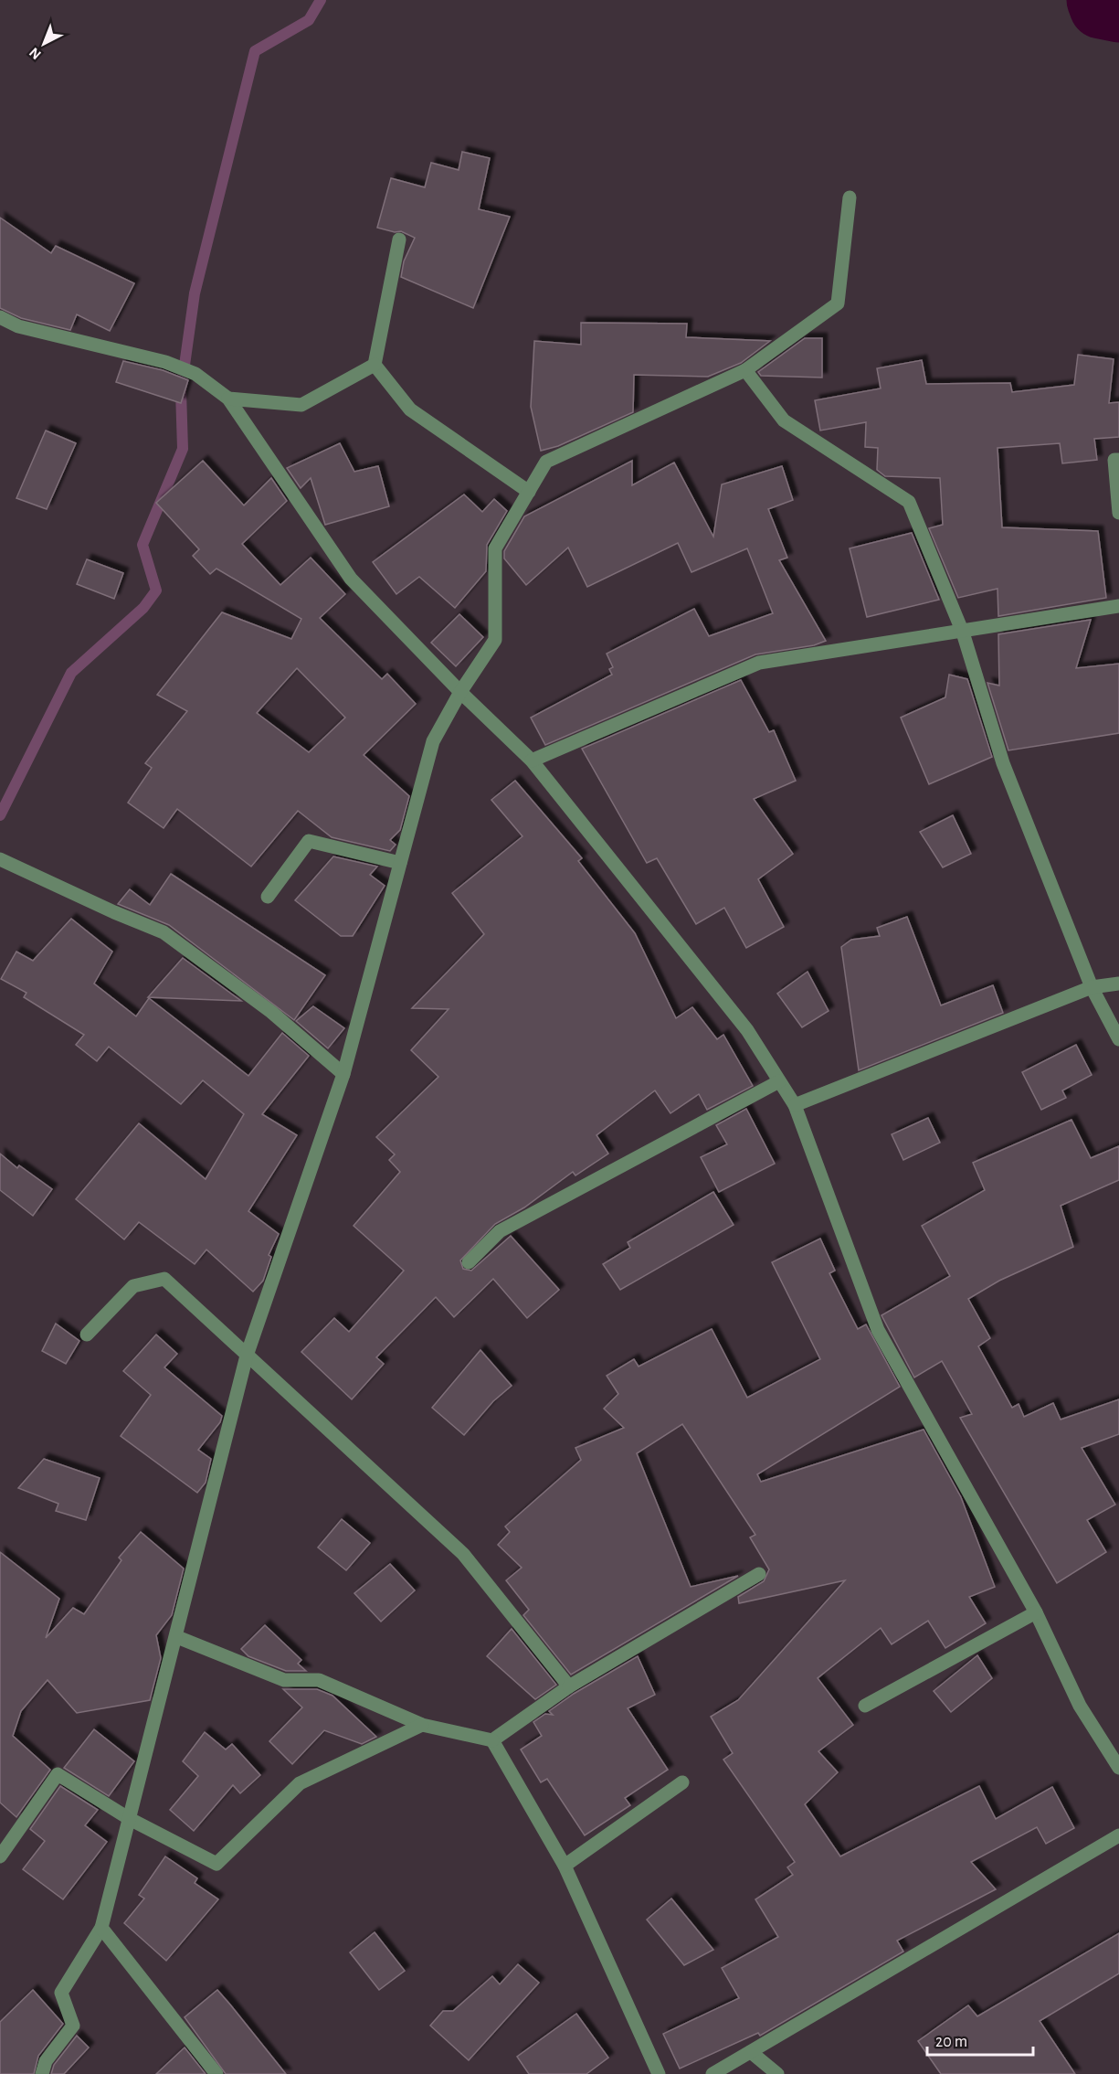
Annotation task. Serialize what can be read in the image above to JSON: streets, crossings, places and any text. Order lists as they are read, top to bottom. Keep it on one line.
{"scale_bar":"20 m","north":"bottom left"}
